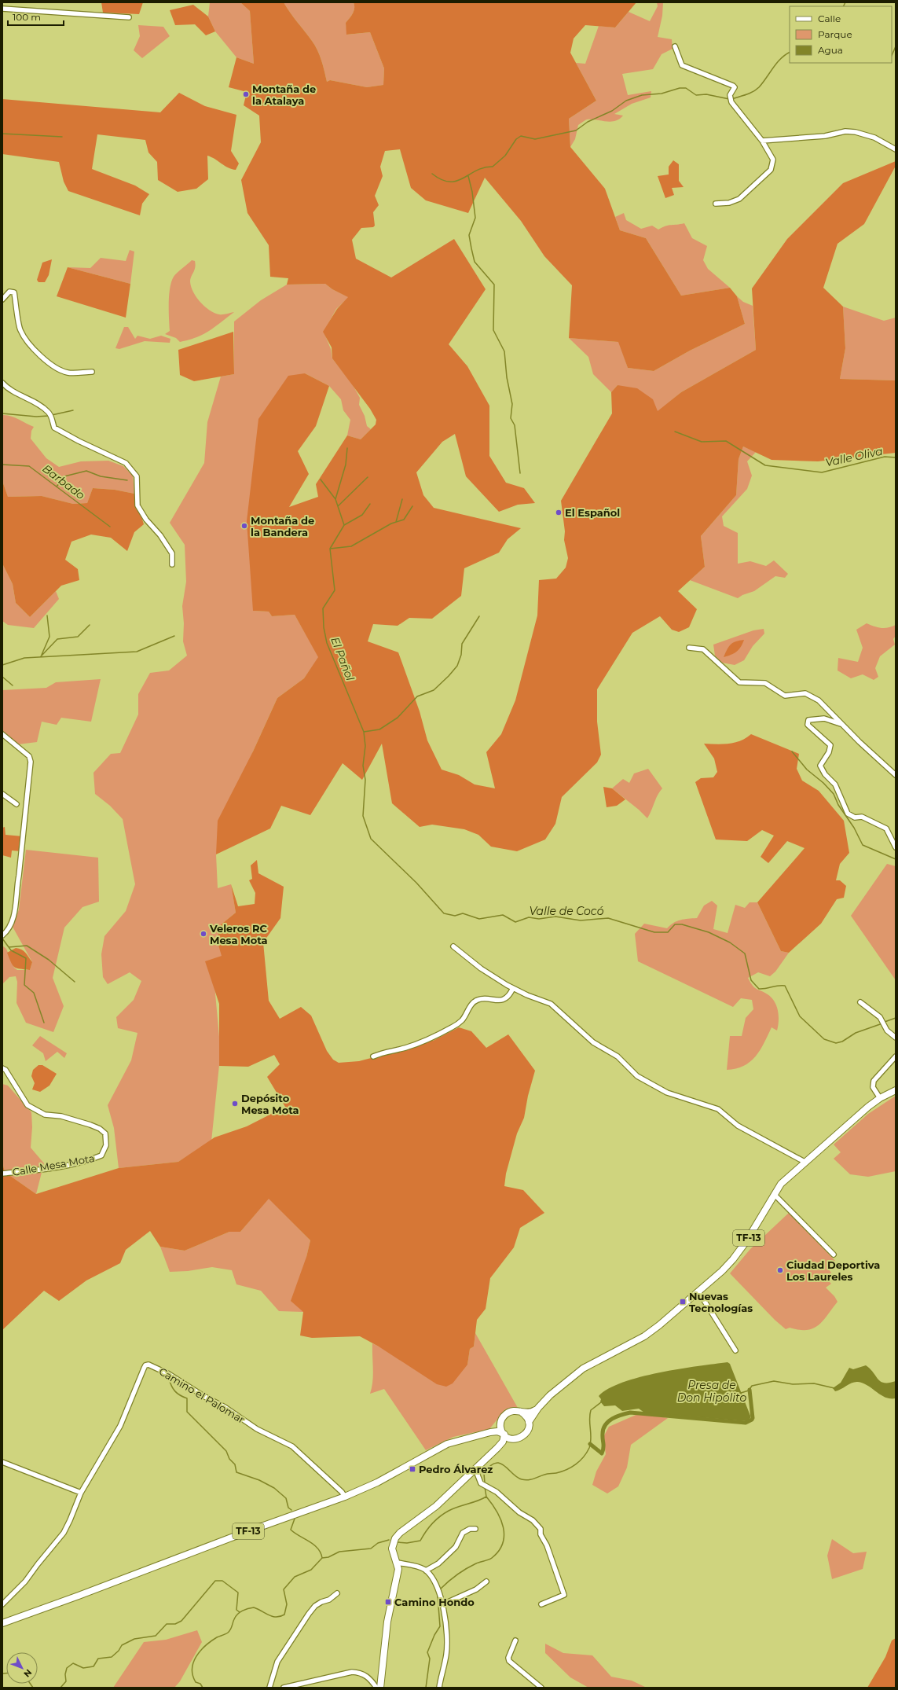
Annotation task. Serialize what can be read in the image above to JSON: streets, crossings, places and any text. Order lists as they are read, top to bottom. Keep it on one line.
{"streets":{"main road":["TF-13"],"street":["Calle Mesa Mota","Camino el Palomar"]},"crossings":[["TF-13","Camino el Palomar"]],"water":["Valle Oliva","Barbado","El Pañol","Valle de Cocó","Presa de Don Hipólito"],"places":{"other":["Montaña de la Atalaya","El Español","Montaña de la Bandera","Veleros RC Mesa Mota","Depósito Mesa Mota","Ciudad Deportiva Los Laureles"],"transit":["Nuevas Tecnologías","Pedro Álvarez","Camino Hondo"]},"legend":["Calle","Parque","Agua"],"scale_bar":"100 m","north":"bottom right"}
